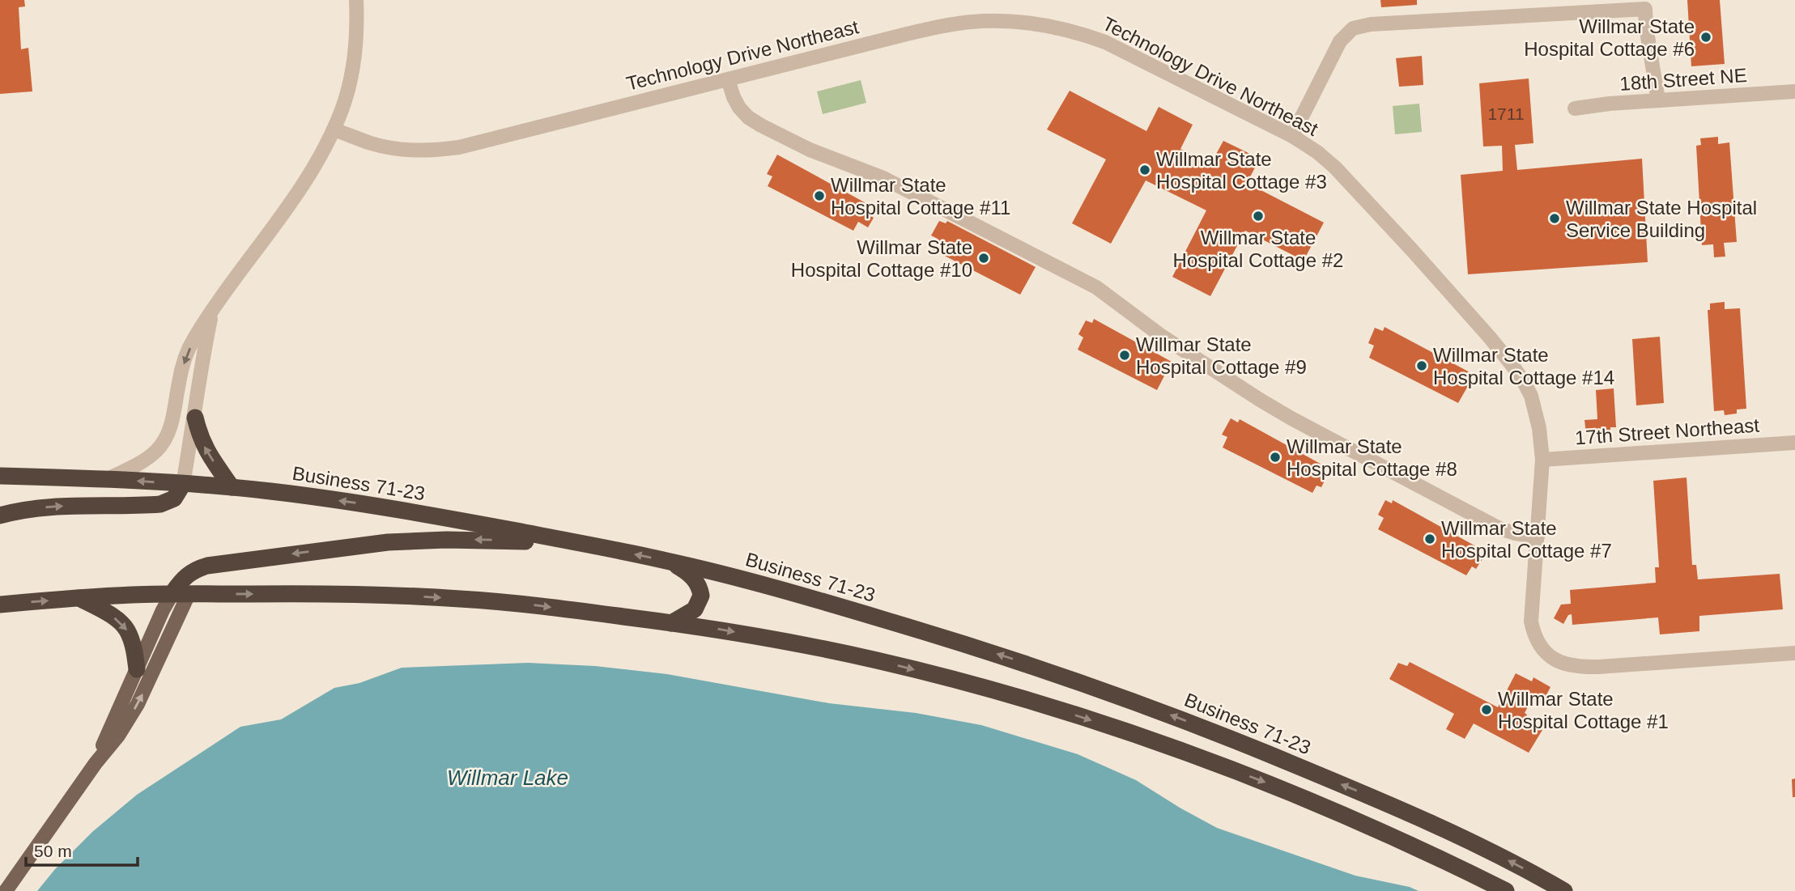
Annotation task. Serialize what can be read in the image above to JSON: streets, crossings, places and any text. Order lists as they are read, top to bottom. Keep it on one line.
{"streets":{"highway":["Business 71-23"],"street":["Technology Drive Northeast","18th Street NE","17th Street Northeast"]},"crossings":[["Technology Drive Northeast","17th Street Northeast"]],"water":["Willmar Lake"],"places":["Willmar State Hospital Cottage #6","Willmar State Hospital Cottage #3","Willmar State Hospital Cottage #11","Willmar State Hospital Cottage #2","Willmar State Hospital Service Building","Willmar State Hospital Cottage #10","Willmar State Hospital Cottage #9","Willmar State Hospital Cottage #14","Willmar State Hospital Cottage #8","Willmar State Hospital Cottage #7","Willmar State Hospital Cottage #1"],"house_numbers":["1711"],"scale_bar":"50 m"}
